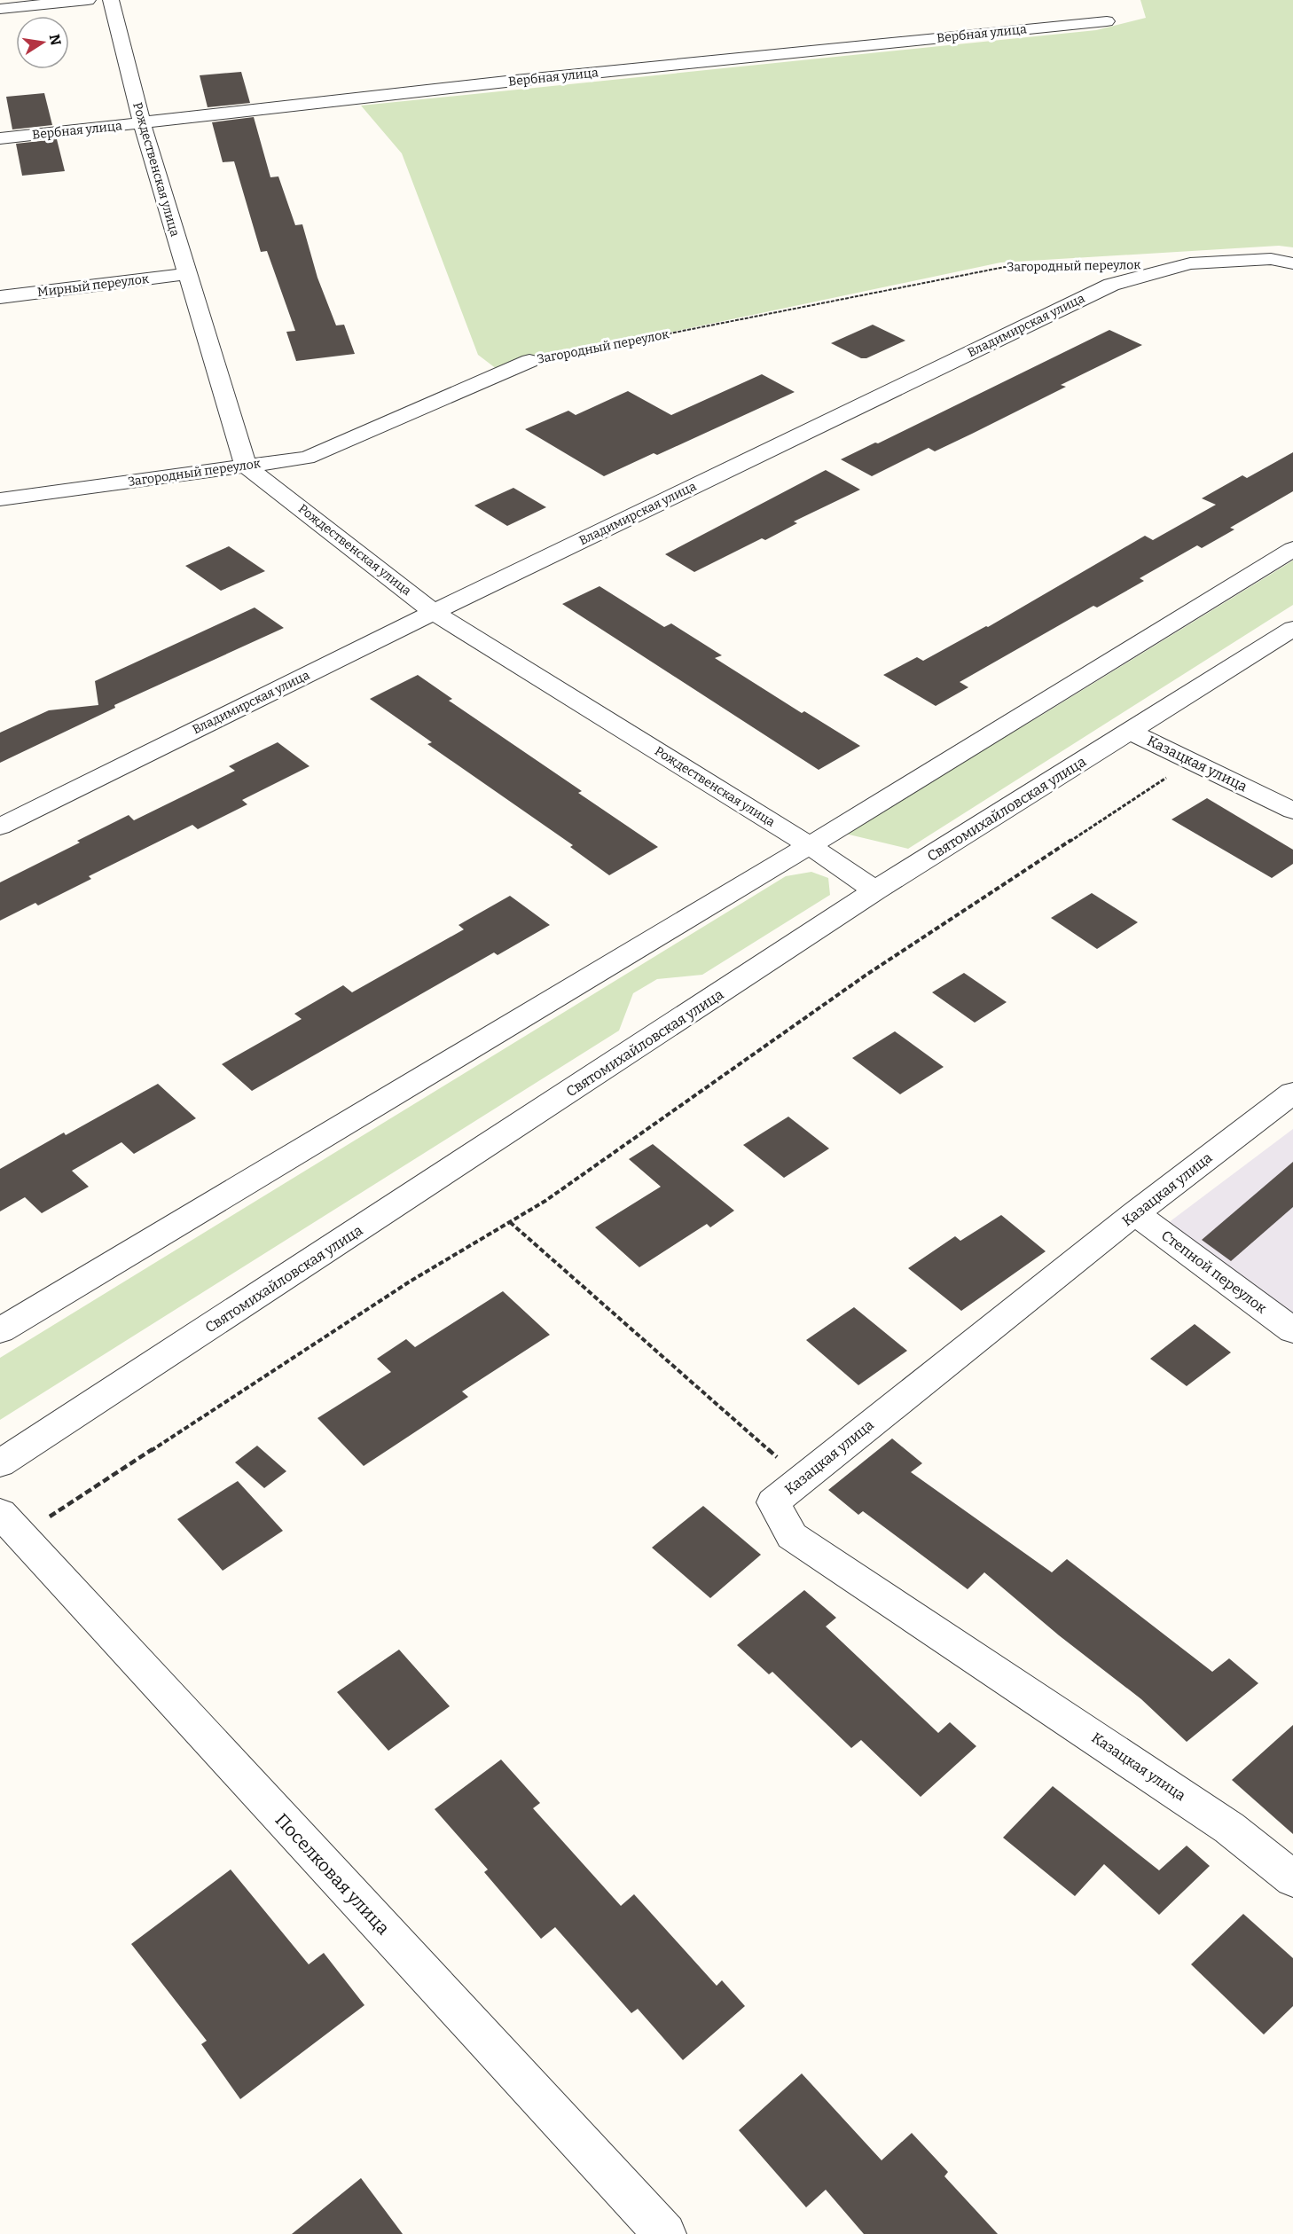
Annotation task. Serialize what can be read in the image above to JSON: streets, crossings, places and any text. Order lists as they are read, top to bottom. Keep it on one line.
{"streets":{"street":["Вербная улица","Рождественская улица","Загородный переулок","Мирный переулок","Владимирская улица","Казацкая улица","Святомихайловская улица","Степной переулок","Поселковая улица"]},"crossings":[["Вербная улица","Рождественская улица"],["Рождественская улица","Загородный переулок"],["Рождественская улица","Мирный переулок"],["Рождественская улица","Владимирская улица"],["Рождественская улица","Святомихайловская улица"],["Казацкая улица","Святомихайловская улица"],["Казацкая улица","Степной переулок"]],"north":"right"}
